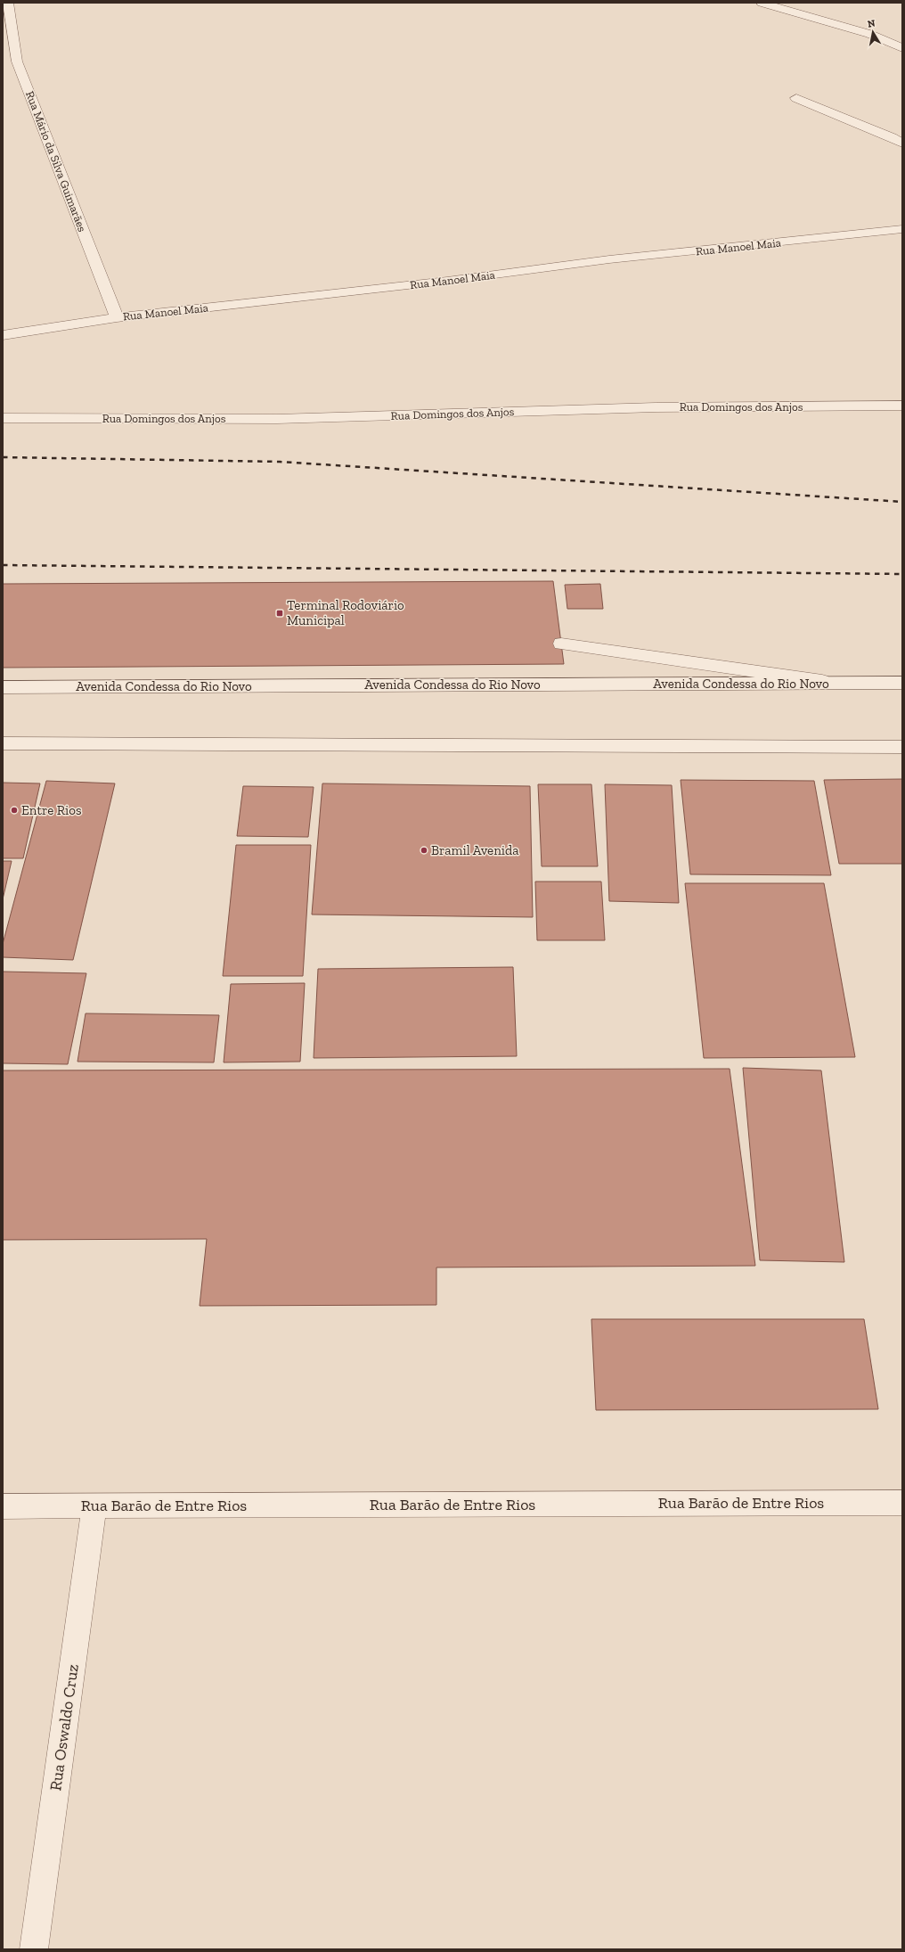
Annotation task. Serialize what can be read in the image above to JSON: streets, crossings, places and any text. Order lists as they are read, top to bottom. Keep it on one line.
{"streets":{"street":["Rua Mário da Silva Guimarães","Rua Manoel Maia","Rua Domingos dos Anjos","Avenida Condessa do Rio Novo","Rua Barão de Entre Rios","Rua Oswaldo Cruz"]},"crossings":[["Rua Mário da Silva Guimarães","Rua Manoel Maia"],["Rua Barão de Entre Rios","Rua Oswaldo Cruz"]],"places":{"transit":["Terminal Rodoviário Municipal"],"other":["Entre Rios","Bramil Avenida"]},"north":"top"}
